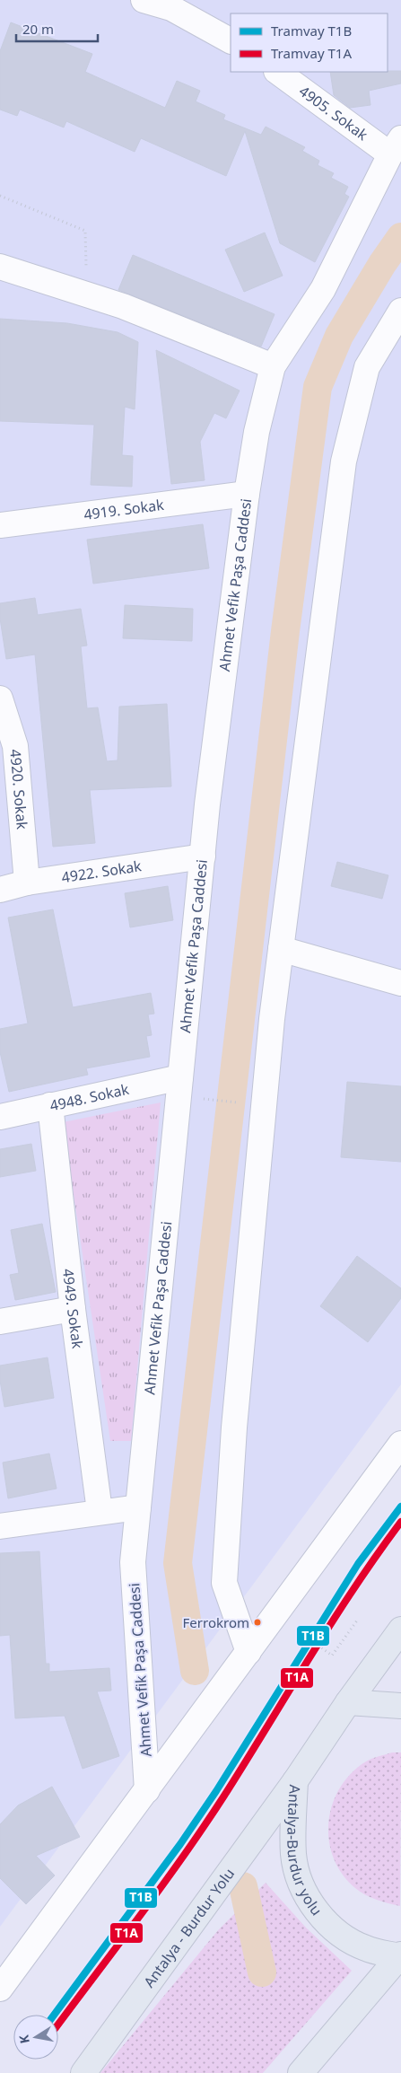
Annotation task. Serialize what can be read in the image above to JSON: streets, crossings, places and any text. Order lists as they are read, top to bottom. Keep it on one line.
{"streets":{"highway":["Antalya-Burdur yolu","Antalya - Burdur Yolu"],"street":["4905. Sokak","4919. Sokak","Ahmet Vefik Paşa Caddesi","4920. Sokak","4922. Sokak","4948. Sokak","4949. Sokak"]},"crossings":[["4905. Sokak","Ahmet Vefik Paşa Caddesi"],["4919. Sokak","Ahmet Vefik Paşa Caddesi"],["Ahmet Vefik Paşa Caddesi","4922. Sokak"],["Ahmet Vefik Paşa Caddesi","4948. Sokak"],["4920. Sokak","4922. Sokak"],["4948. Sokak","4949. Sokak"],["Antalya-Burdur yolu","Antalya - Burdur Yolu"]],"places":["Ferrokrom"],"lines":["tram line T1B","tram line T1A"],"legend":["Tramvay T1B","Tramvay T1A"],"scale_bar":"20 m","north":"left"}
